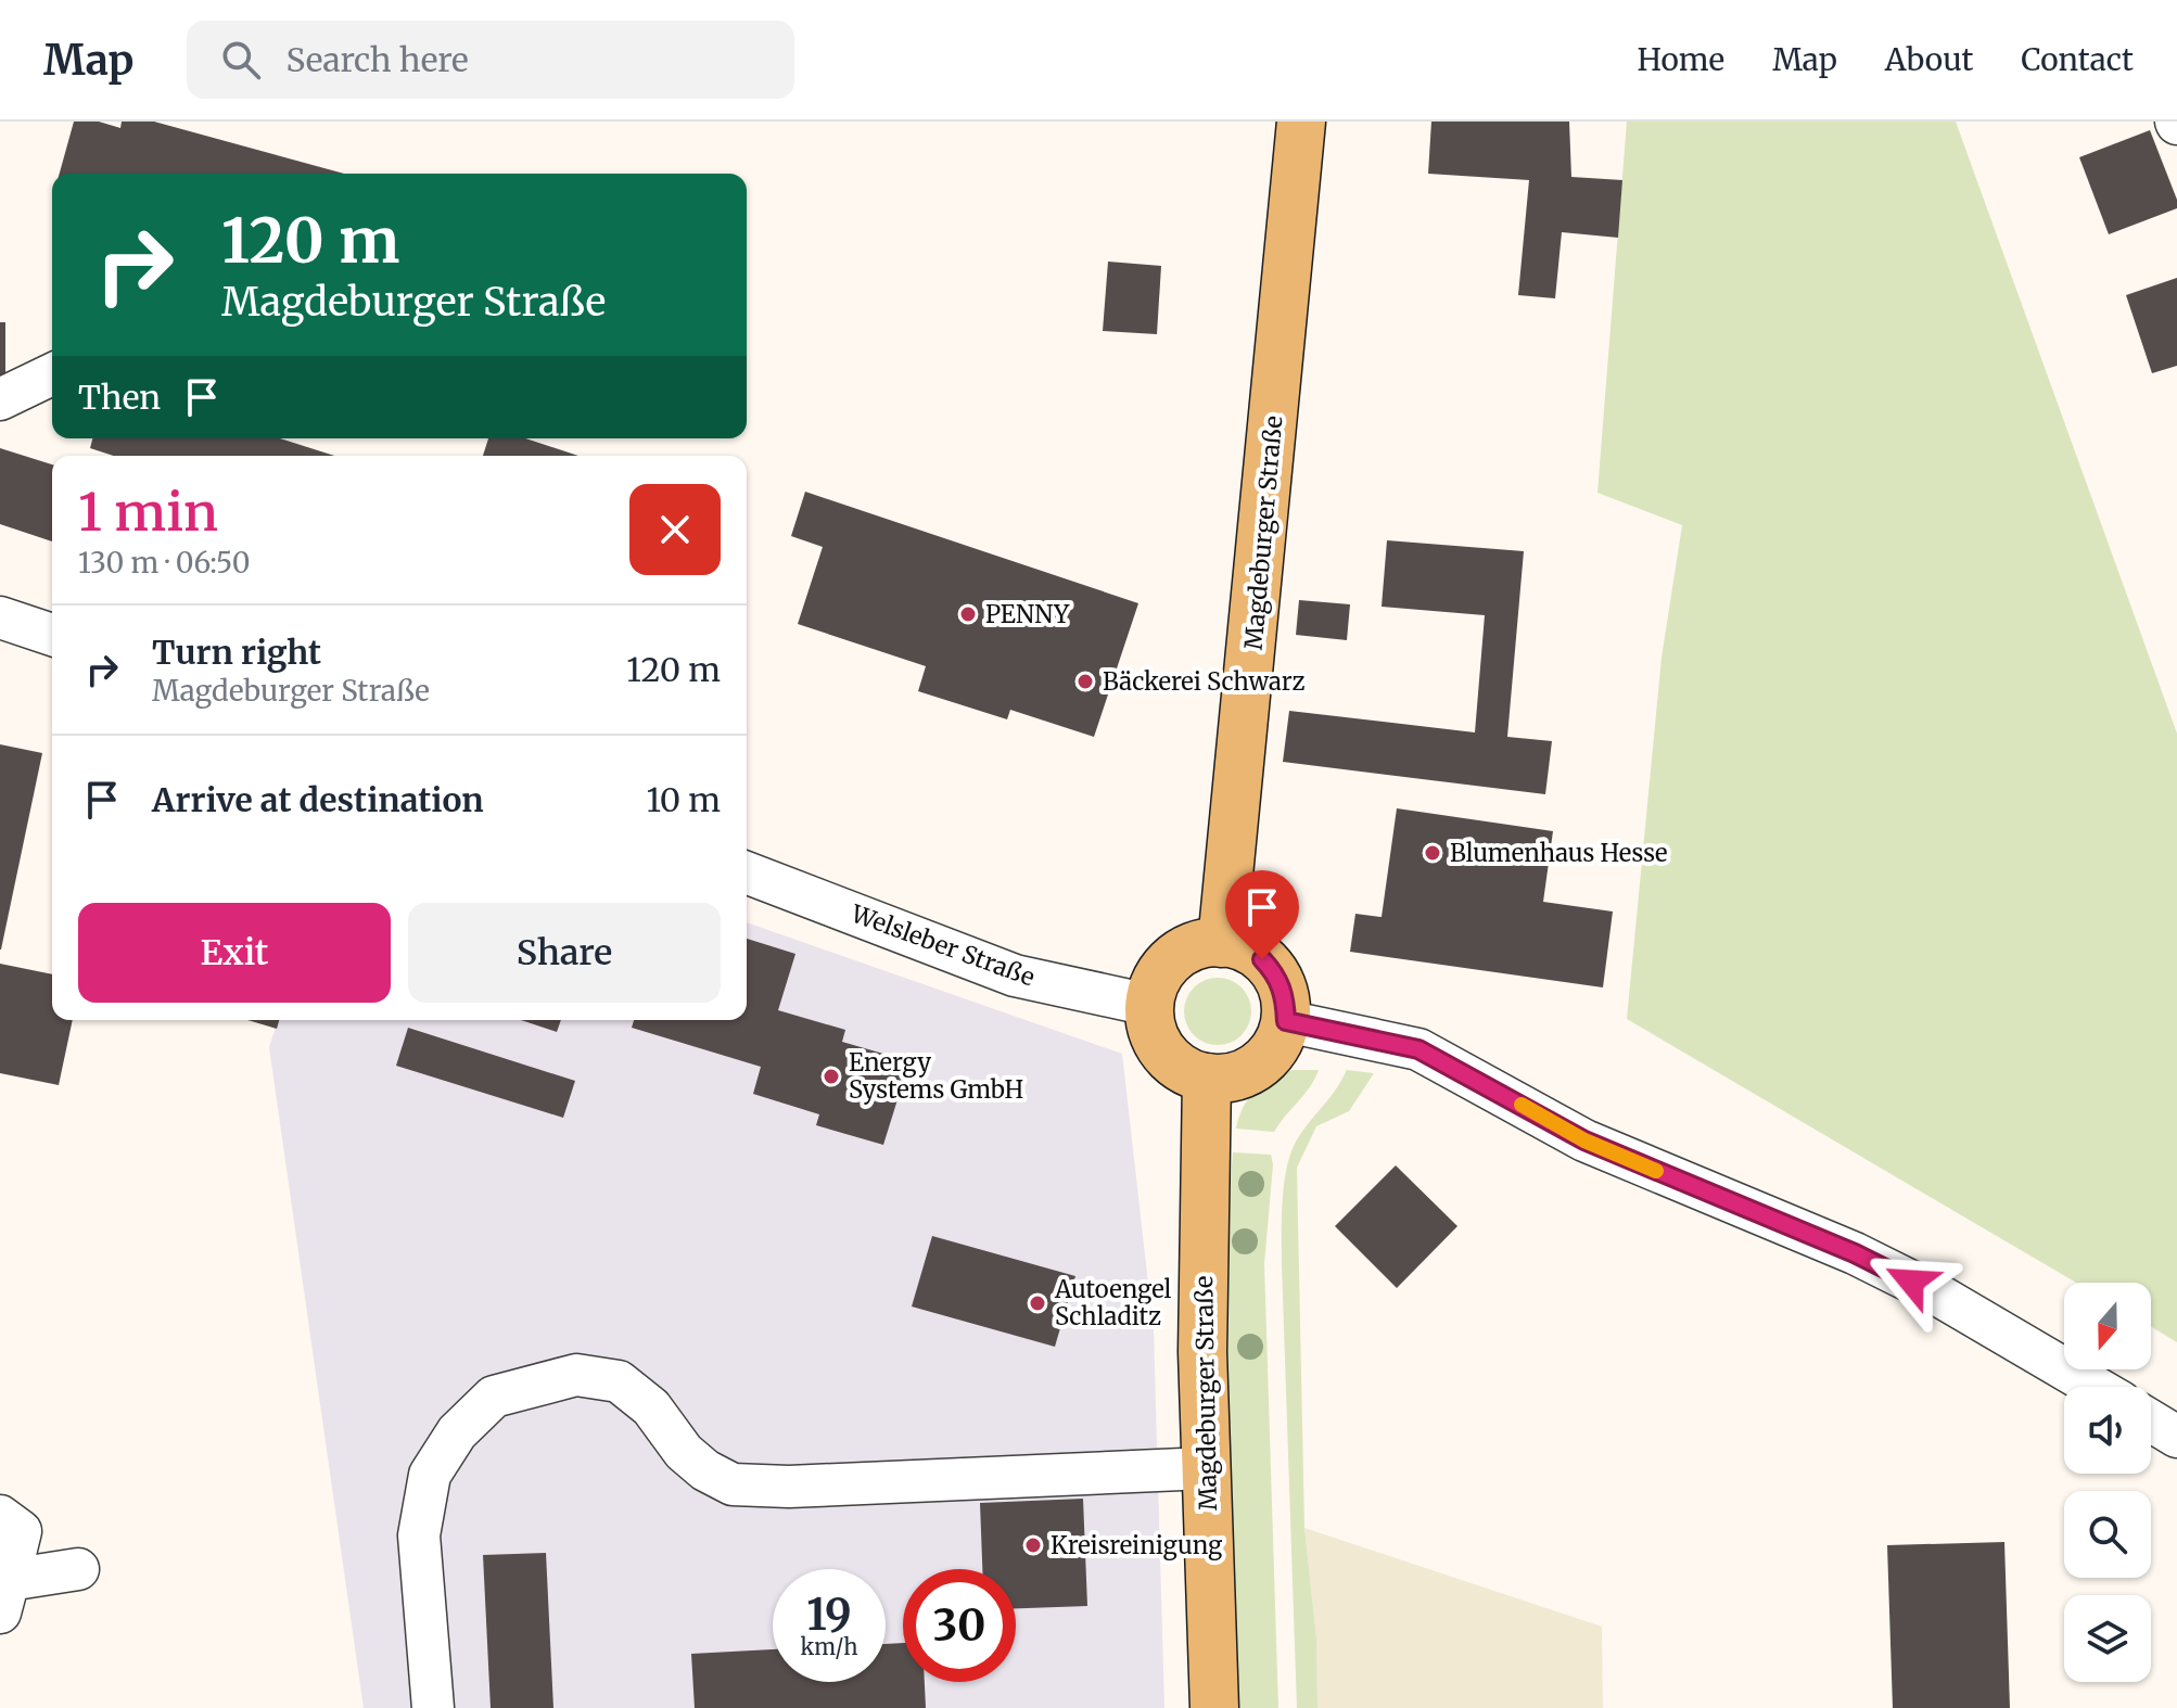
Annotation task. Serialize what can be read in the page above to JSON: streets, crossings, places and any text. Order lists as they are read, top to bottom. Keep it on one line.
{"streets":{"main road":["Magdeburger Straße"],"street":["Welsleber Straße"]},"crossings":[["Magdeburger Straße","Welsleber Straße"]],"places":["PENNY","Bäckerei Schwarz","Blumenhaus Hesse","Energy Systems GmbH","Autoengel Schladitz","Kreisreinigung"],"north":"bottom","page":{"header":"Map","search":"Search here","nav":["Home","Map","About","Contact"],"turn":["120 m","Magdeburger Straße"],"then":"Then","heading":["1 min","130 m · 06:50"],"list":[{"name":"Turn right","note":"Magdeburger Straße","value":"120 m"},{"name":"Arrive at destination","value":"10 m"}],"buttons":["Exit","Share"],"speed":"19 km/h","limit":"30"}}
